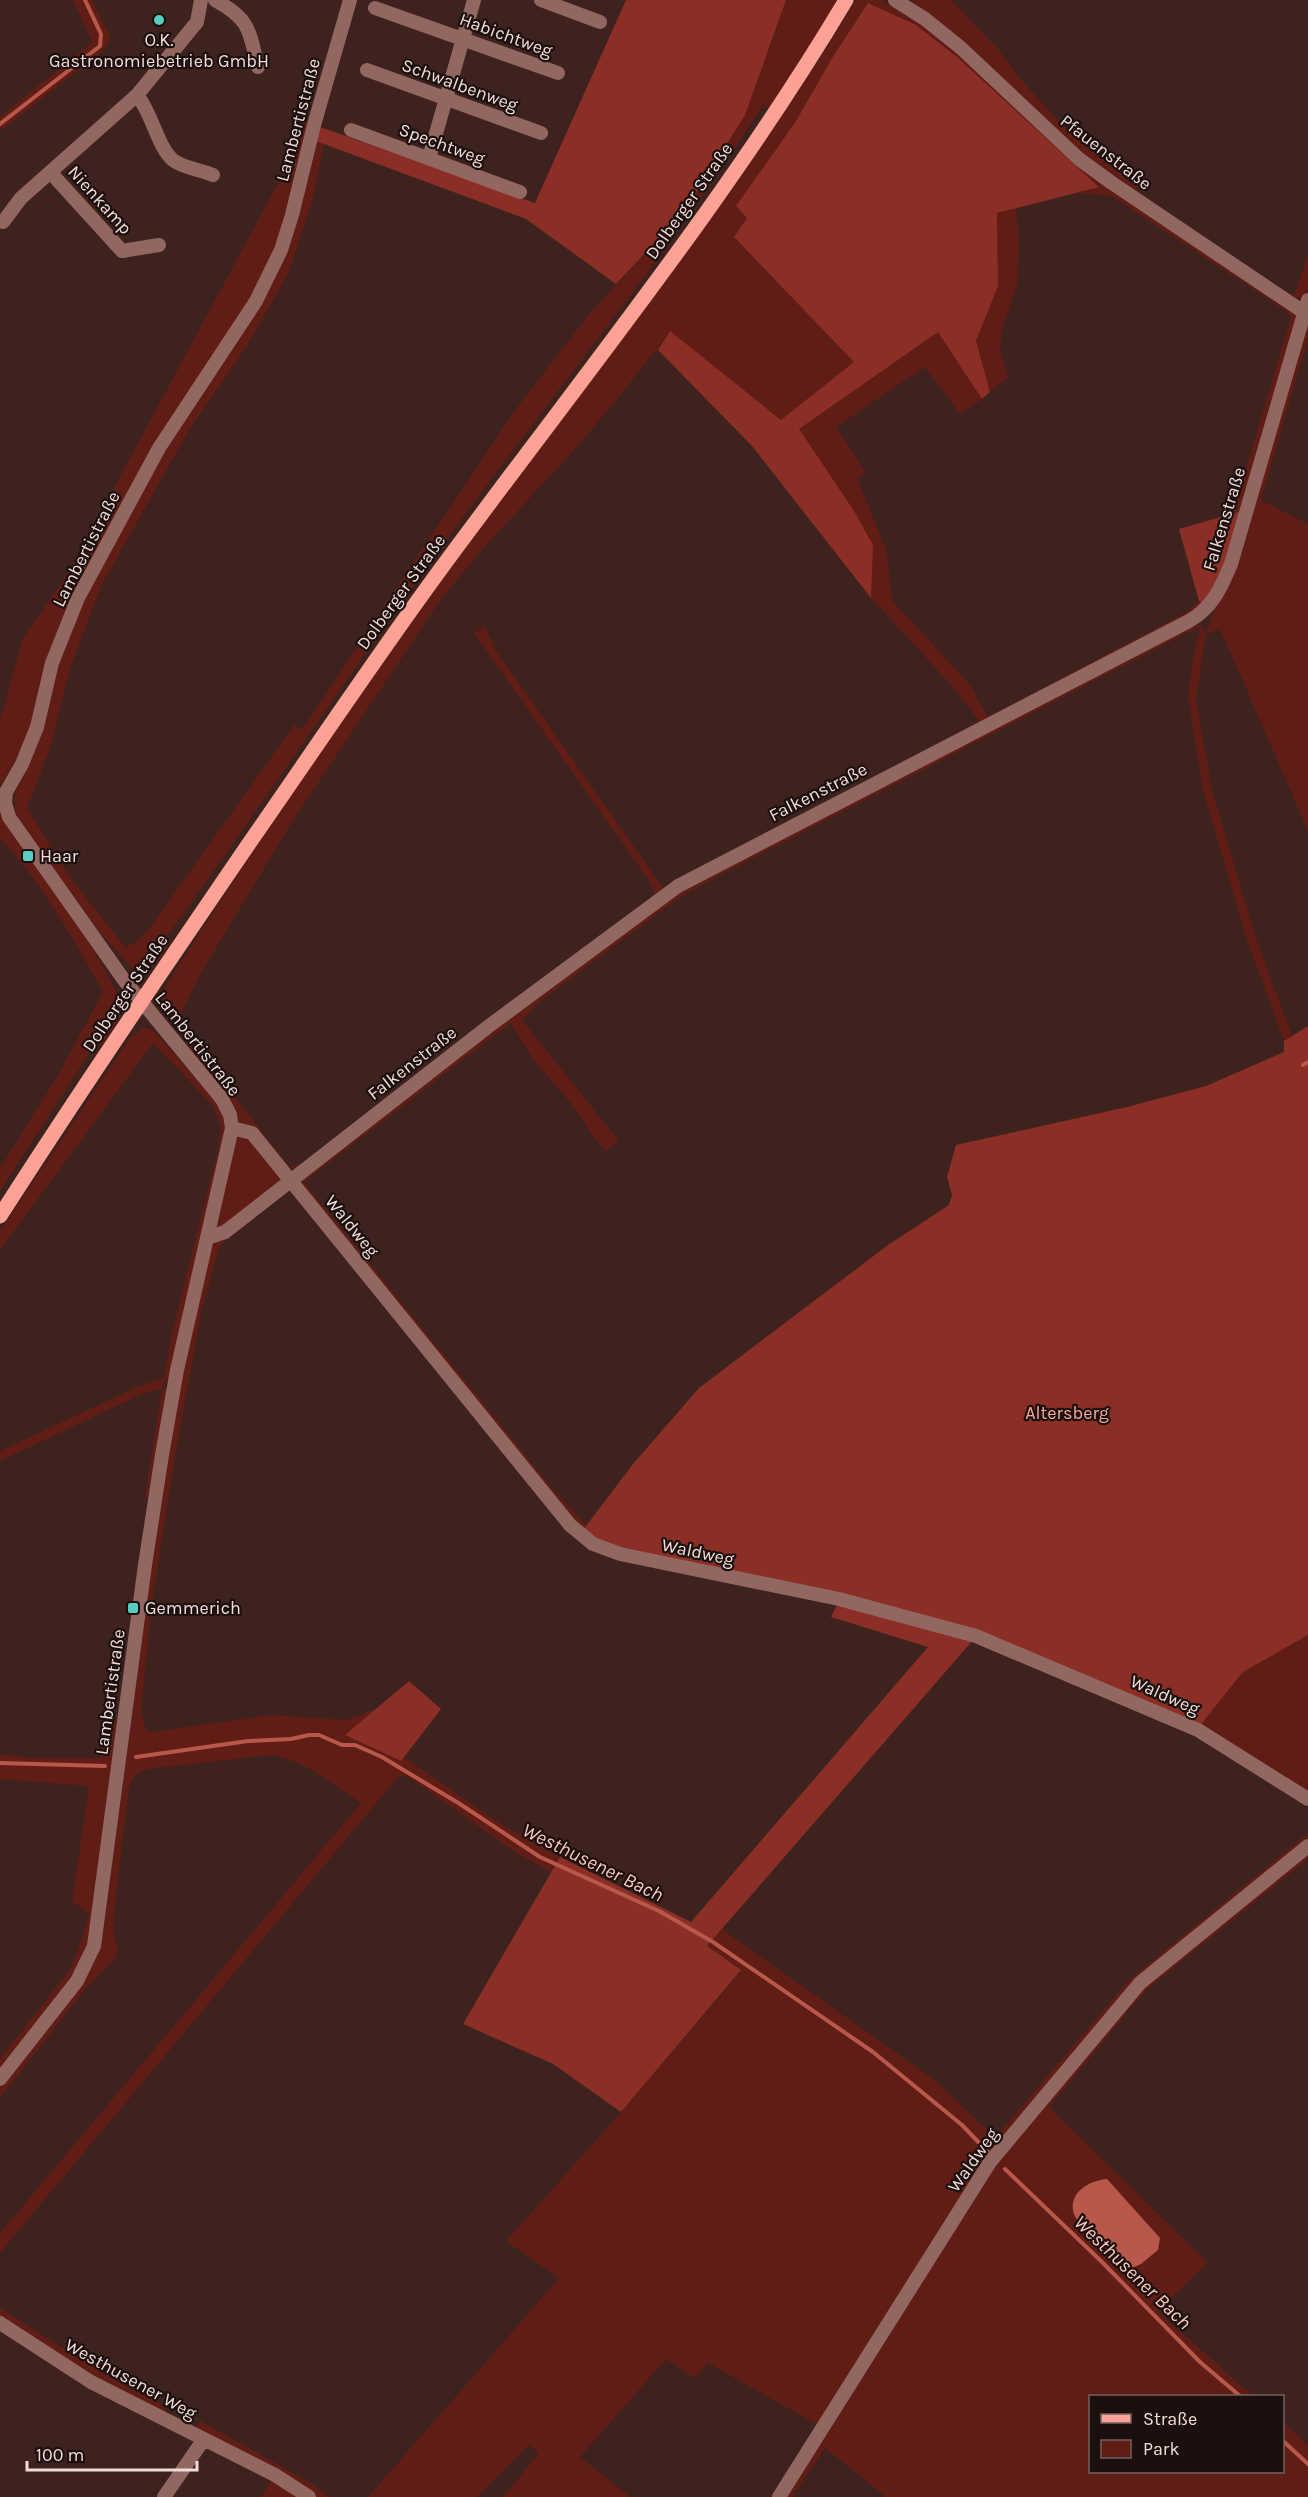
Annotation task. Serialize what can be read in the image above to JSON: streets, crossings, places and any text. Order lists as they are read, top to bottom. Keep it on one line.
{"streets":{"main road":["Dolberger Straße"],"street":["Habichtweg","Schwalbenweg","Lambertistraße","Spechtweg","Pfauenstraße","Nienkamp","Falkenstraße","Waldweg","Westhusener Weg"]},"crossings":[["Lambertistraße","Dolberger Straße"],["Lambertistraße","Falkenstraße"],["Lambertistraße","Waldweg"],["Pfauenstraße","Falkenstraße"],["Falkenstraße","Waldweg"]],"water":["Westhusener Bach"],"parks":["Altersberg"],"places":{"other":["O.K. Gastronomiebetrieb GmbH"],"transit":["Haar","Gemmerich"]},"legend":["Straße","Park"],"scale_bar":"100 m"}
